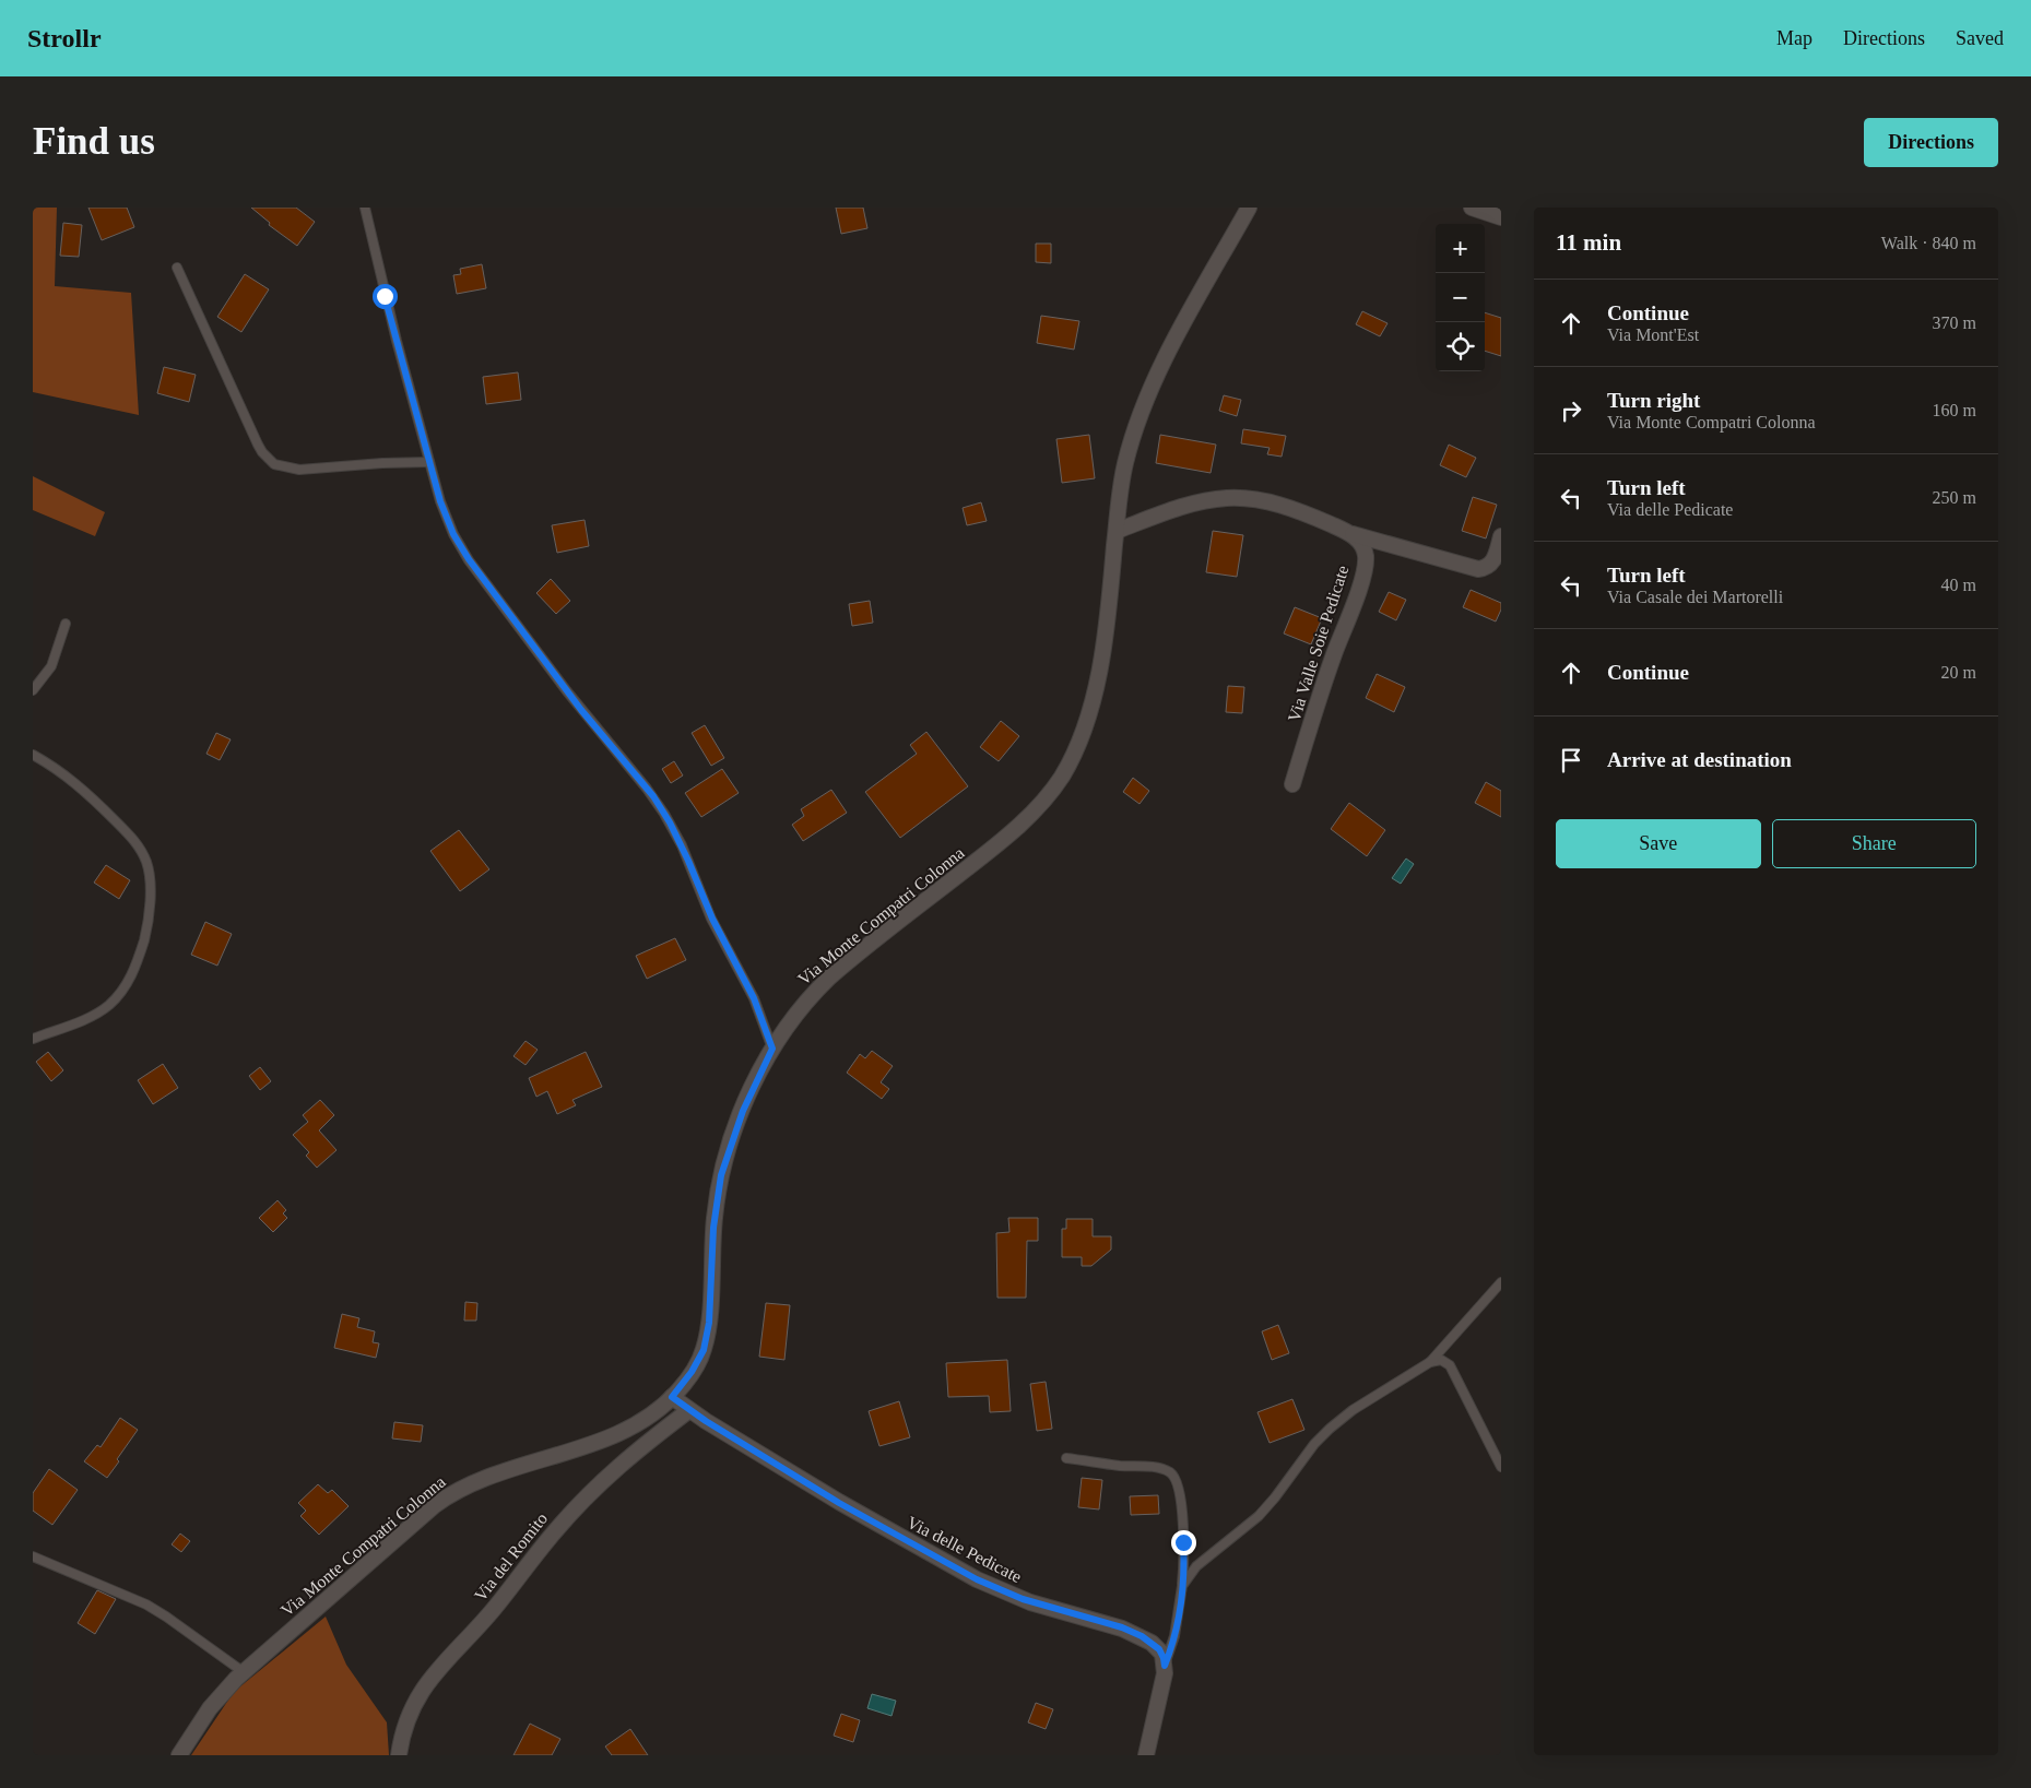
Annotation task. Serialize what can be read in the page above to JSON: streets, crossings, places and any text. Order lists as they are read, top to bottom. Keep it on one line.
{"streets":{"street":["Via Valle Soie Pedicate","Via Monte Compatri Colonna","Via delle Pedicate","Via del Romito"]},"crossings":[["Via Monte Compatri Colonna","Via delle Pedicate"],["Via delle Pedicate","Via del Romito"]],"page":{"header":"Strollr","nav":["Map","Directions","Saved"],"buttons":["Directions",["Save","Share"]],"title":"Find us","heading":["11 min","Walk · 840 m"],"map_buttons":["+","−"],"list":[["Continue","Via Mont'Est","370 m"],["Turn right","Via Monte Compatri Colonna","160 m"],["Turn left","Via delle Pedicate","250 m"],["Turn left","Via Casale dei Martorelli","40 m"],["Continue","20 m"],"Arrive at destination"]}}
